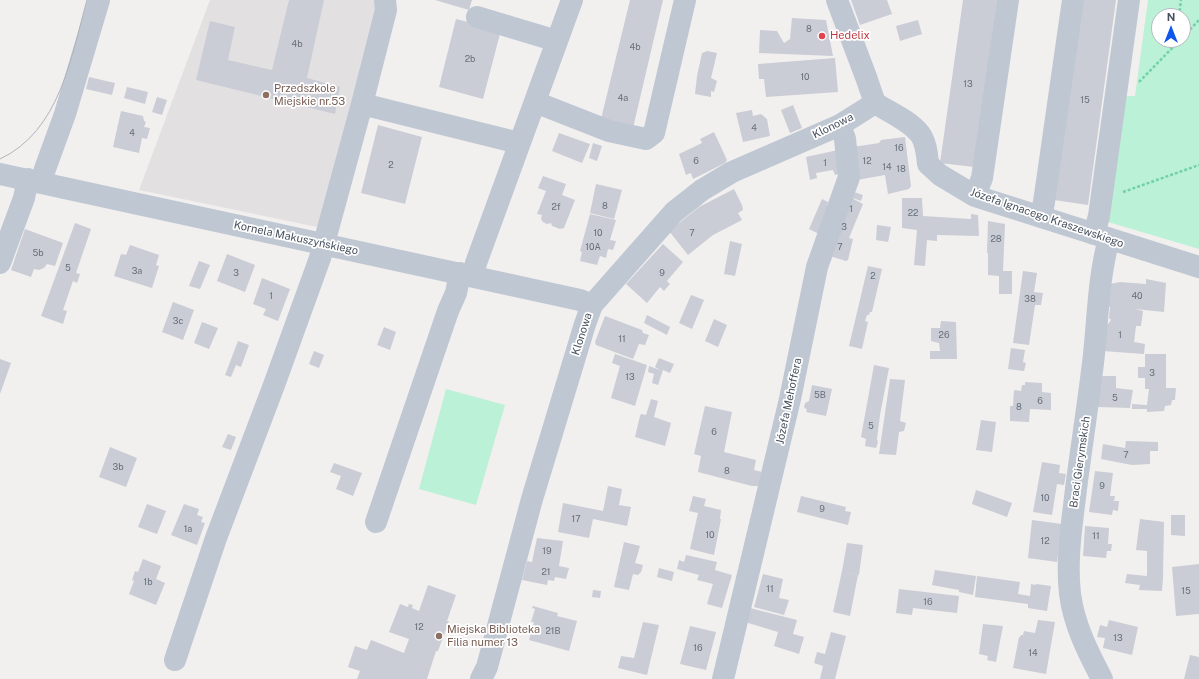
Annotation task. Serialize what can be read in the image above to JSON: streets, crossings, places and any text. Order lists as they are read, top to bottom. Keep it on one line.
{"streets":{"street":["Klonowa","Józefa Ignacego Kraszewskiego","Kornela Makuszyńskiego","Józefa Mehoffera","Braci Gierymskich"]},"crossings":[["Klonowa","Józefa Ignacego Kraszewskiego"],["Klonowa","Kornela Makuszyńskiego"],["Klonowa","Józefa Mehoffera"],["Józefa Ignacego Kraszewskiego","Braci Gierymskich"]],"places":["Hedelix","Przedszkole Miejskie nr.53","Miejska Biblioteka Filia numer 13"],"house_numbers":["8","4b","4b","2b","10","13","4a","15","4","4","16","6","12","1","2","14","18","8","2f","1","22","3","10","7","28","10A","7","5b","5","3a","3","9","2","1","40","38","3c","26","1","11","3","13","5B","5","6","8","5","6","7","3b","8","9","10","9","17","1a","10","11","12","19","21","1b","11","15","16","12","21B","13","16","14"],"north":"top"}
